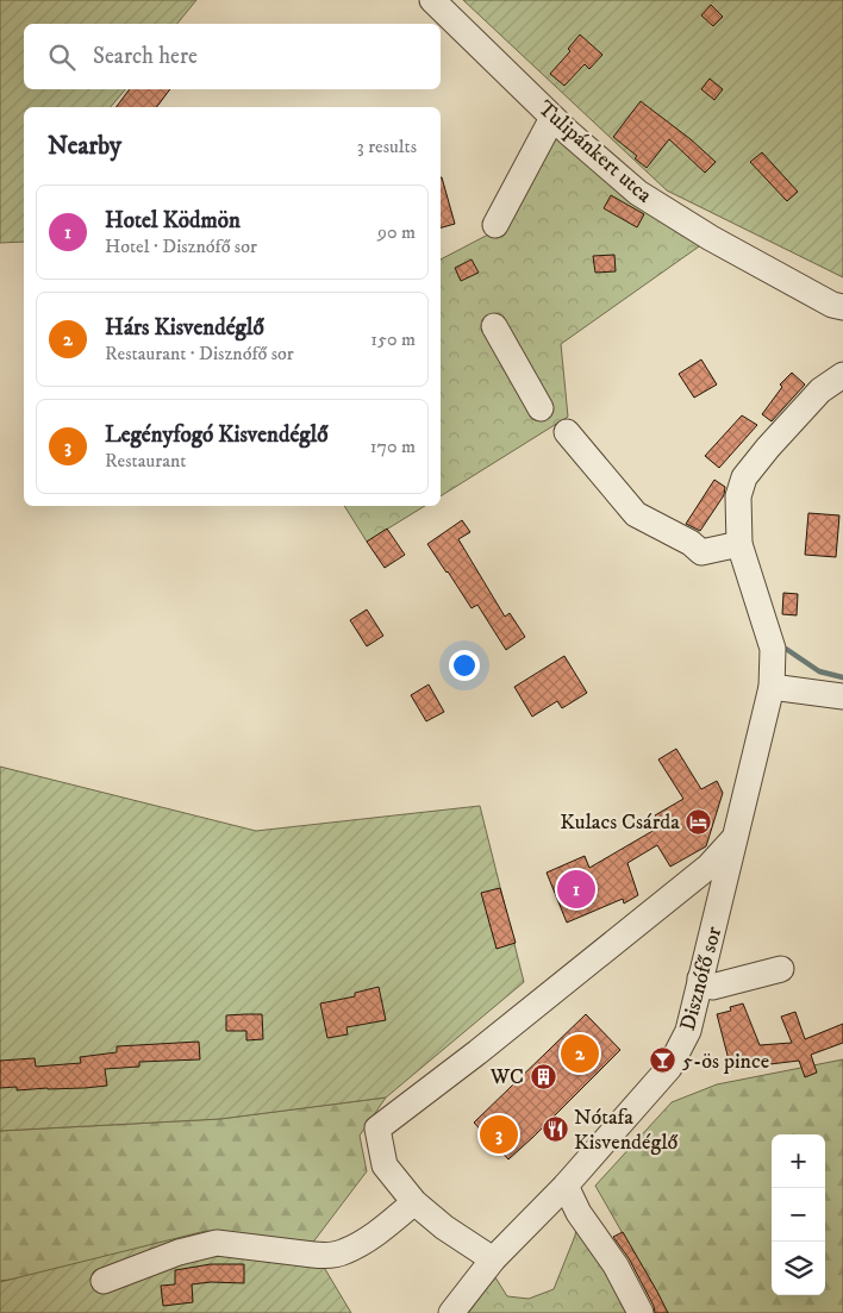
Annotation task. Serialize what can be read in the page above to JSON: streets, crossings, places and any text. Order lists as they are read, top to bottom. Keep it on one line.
{"streets":{"street":["Tulipánkert utca","Disznófő sor"]},"places":{"hotel":["Kulacs Csárda"],"bar":["5-ös pince"],"building":["WC"],"restaurant":["Nótafa Kisvendéglő"]},"page":{"search":"Search here","heading":["Nearby","3 results"],"list":[{"mark":"1","name":"Hotel Ködmön","note":"Hotel · Disznófő sor","value":"90 m"},{"mark":"2","name":"Hárs Kisvendéglő","note":"Restaurant · Disznófő sor","value":"150 m"},{"mark":"3","name":"Legényfogó Kisvendéglő","note":"Restaurant","value":"170 m"}],"pins":["1","2","3"],"map_buttons":["+","−"]}}
